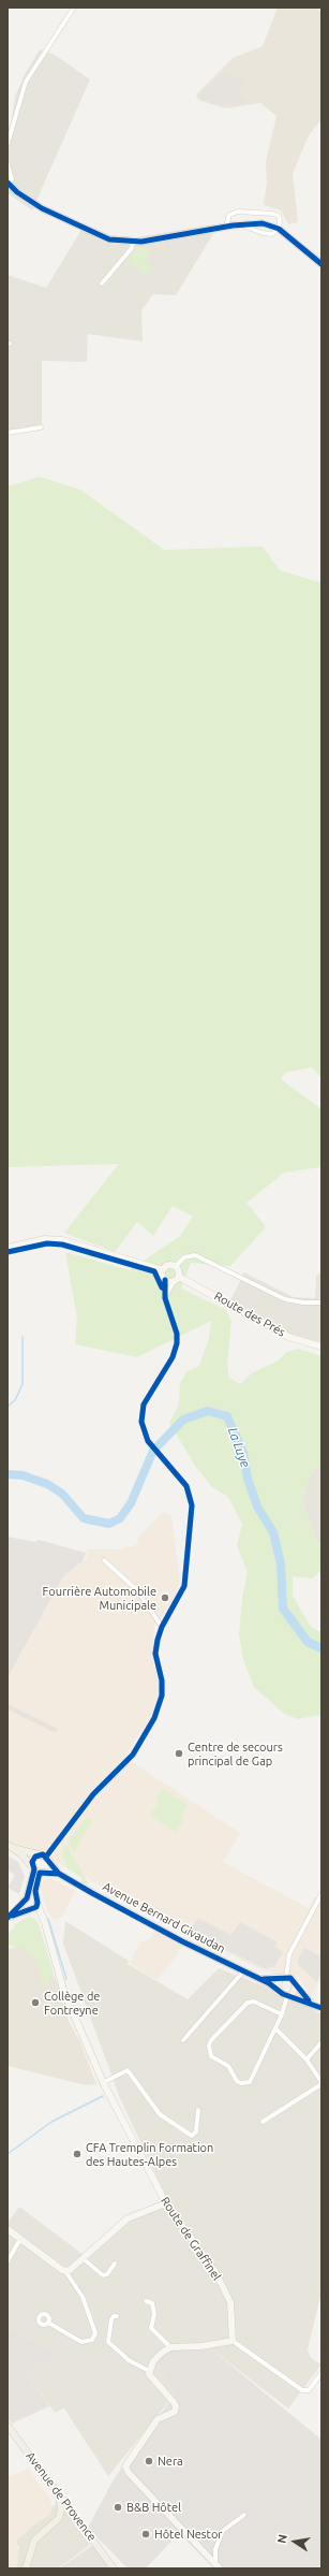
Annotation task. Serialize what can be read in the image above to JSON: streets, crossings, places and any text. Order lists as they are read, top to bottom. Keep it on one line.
{"streets":{"main road":["Avenue Bernard Givaudan","Avenue de Provence"],"street":["Route des Prés","Route de Graffinel"]},"water":["La Luye"],"places":["Fourrière Automobile Municipale","Centre de secours principal de Gap","Collège de Fontreyne","CFA Tremplin Formation des Hautes-Alpes","Nera","B&B Hôtel","Hôtel Nestor"],"north":"left"}
